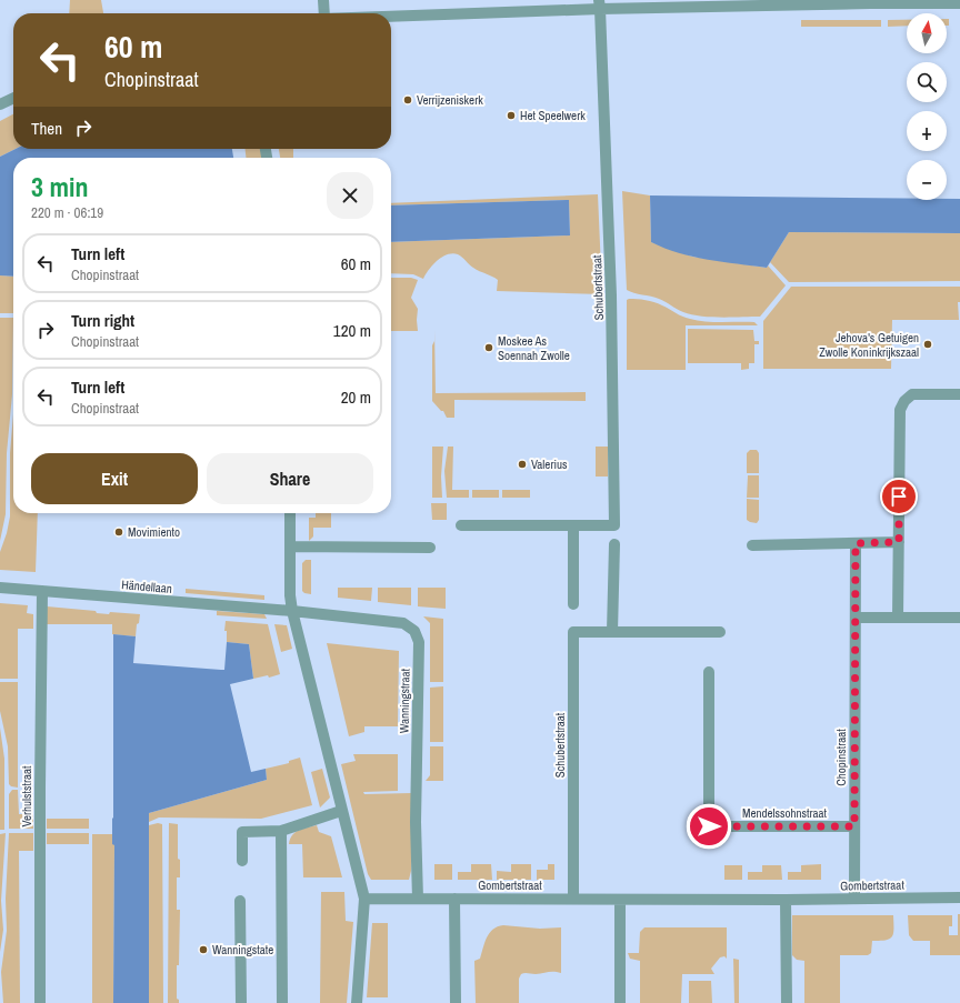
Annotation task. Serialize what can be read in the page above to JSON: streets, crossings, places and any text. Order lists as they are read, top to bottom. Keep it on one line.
{"streets":{"street":["Schubertstraat","Händellaan","Wanningstraat","Chopinstraat","Verhulststraat","Mendelssohnstraat","Gombertstraat"]},"crossings":[["Schubertstraat","Gombertstraat"],["Händellaan","Wanningstraat"],["Händellaan","Verhulststraat"],["Wanningstraat","Gombertstraat"],["Chopinstraat","Mendelssohnstraat"],["Chopinstraat","Gombertstraat"]],"places":["Verrijzeniskerk","Het Speelwerk","Jehova's Getuigen Zwolle Koninkrijkszaal","Moskee As Soennah Zwolle","Valerius","Movimiento","Wanningstate"],"north":"top","page":{"map_buttons":["+","−"],"turn":["60 m","Chopinstraat"],"then":"Then","heading":["3 min","220 m · 06:19"],"list":[{"name":"Turn left","note":"Chopinstraat","value":"60 m"},{"name":"Turn right","note":"Chopinstraat","value":"120 m"},{"name":"Turn left","note":"Chopinstraat","value":"20 m"}],"buttons":["Exit","Share"]}}
